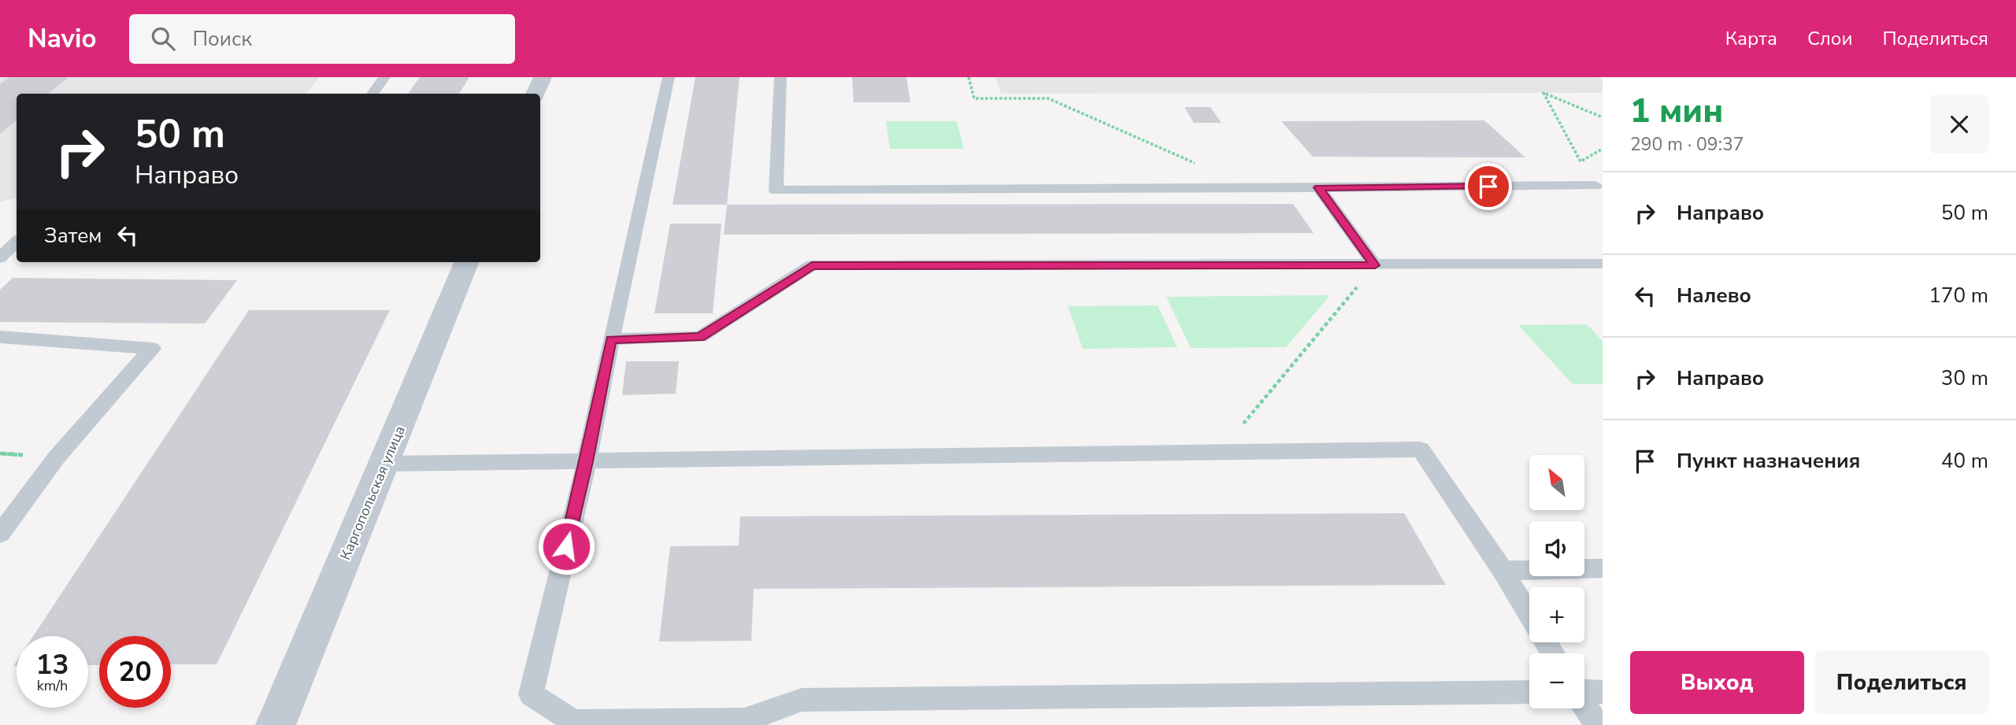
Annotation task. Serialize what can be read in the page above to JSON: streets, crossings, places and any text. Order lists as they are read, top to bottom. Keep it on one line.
{"streets":{"street":["Каргопольская улица"]},"north":"top left","page":{"header":"Navio","search":"Поиск","nav":["Карта","Слои","Поделиться"],"heading":["1 мин","290 m · 09:37"],"turn":["50 m","Направо"],"list":[{"name":"Направо","value":"50 m"},{"name":"Налево","value":"170 m"},{"name":"Направо","value":"30 m"},{"name":"Пункт назначения","value":"40 m"}],"then":"Затем","map_buttons":["+","−"],"speed":"13 km/h","limit":"20","buttons":["Выход","Поделиться"]}}
